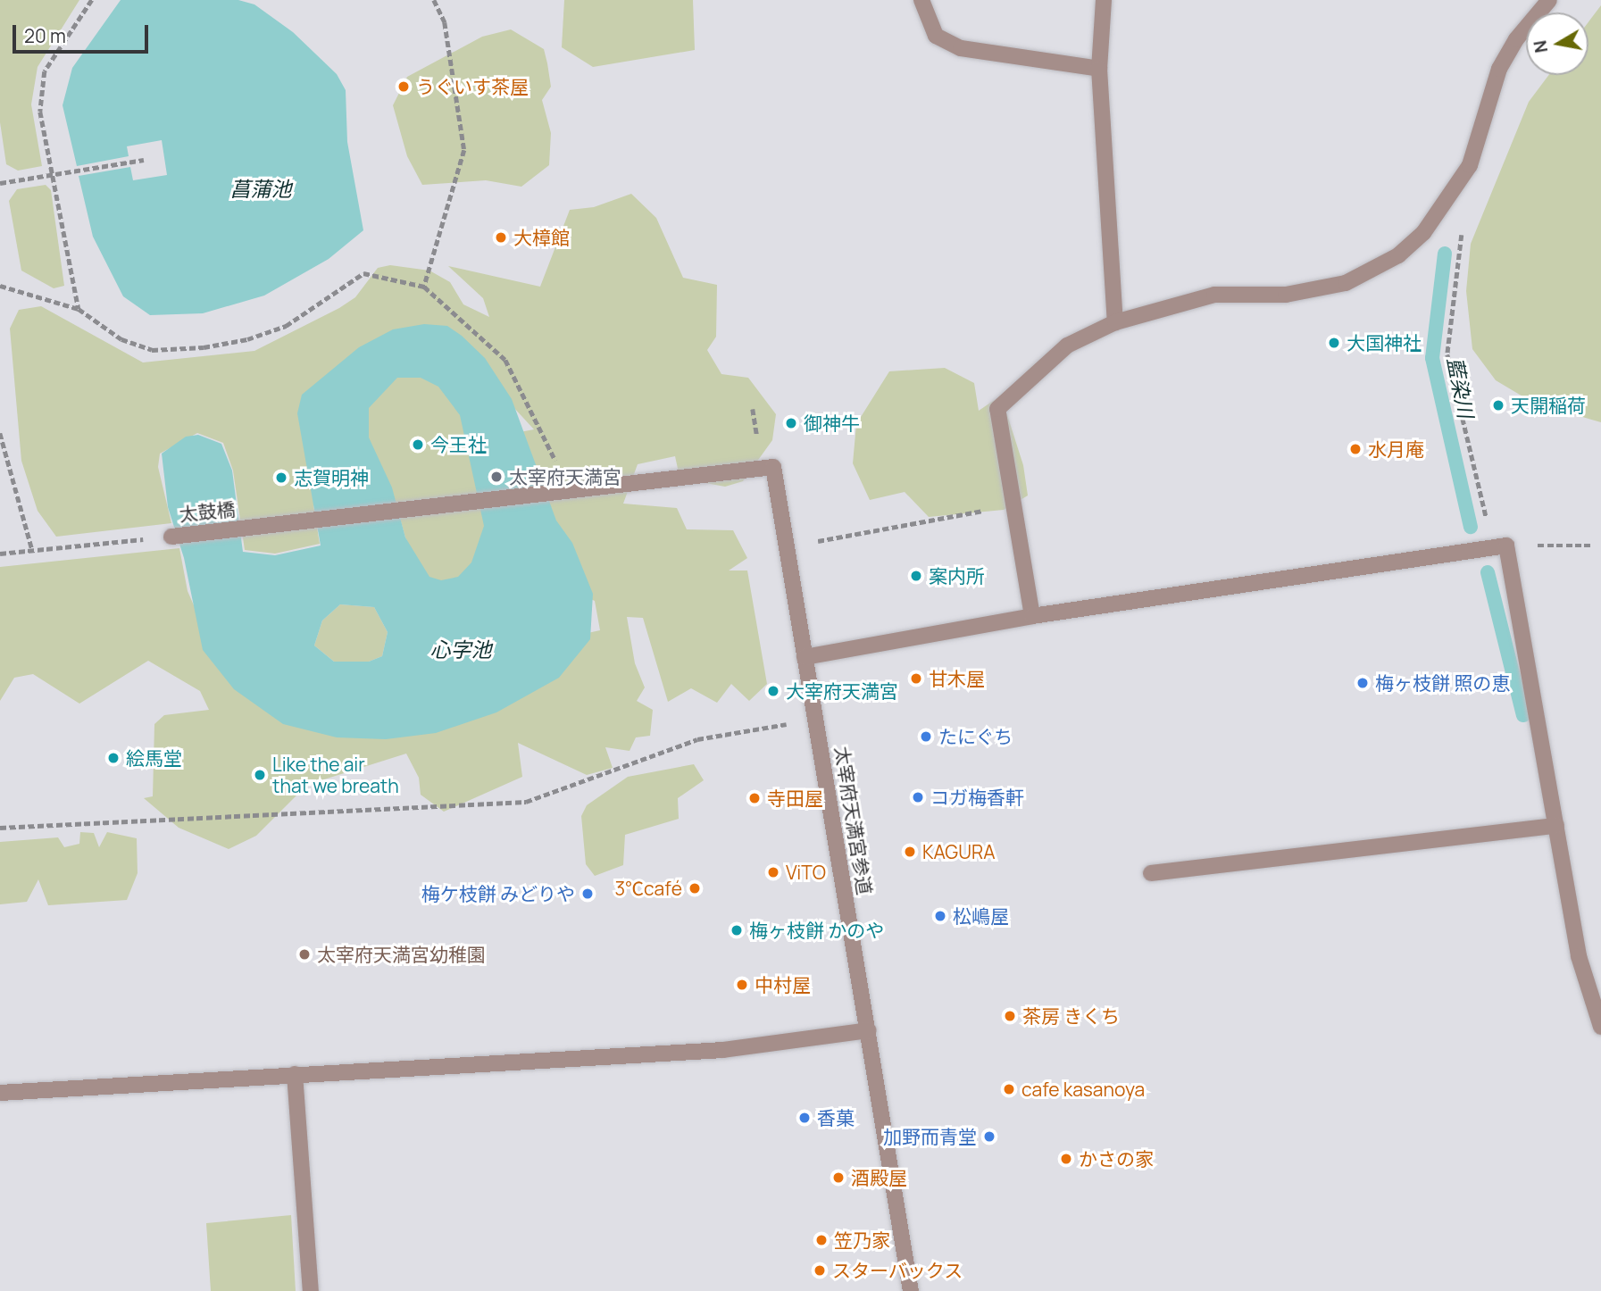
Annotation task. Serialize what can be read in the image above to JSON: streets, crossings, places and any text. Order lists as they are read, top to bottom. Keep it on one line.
{"streets":{"street":["太鼓橋","太宰府天満宮参道"]},"crossings":[["太鼓橋","太宰府天満宮参道"]],"water":["菖蒲池","藍染川","心字池"],"places":["うぐいす茶屋","大樟館","大国神社","天開稲荷","御神牛","今王社","水月庵","太宰府天満宮","志賀明神","案内所","甘木屋","梅ヶ枝餅 照の恵","大宰府天満宮","たにぐち","絵馬堂","Like the air that we breath","コガ梅香軒","寺田屋","KAGURA","ViTO","3℃café","梅ケ枝餅 みどりや","松嶋屋","梅ヶ枝餅 かのや","太宰府天満宮幼稚園","中村屋","茶房 きくち","cafe kasanoya","香菓","加野而青堂","かさの家","酒殿屋","笠乃家","スターバックス"],"scale_bar":"20 m","north":"left"}
